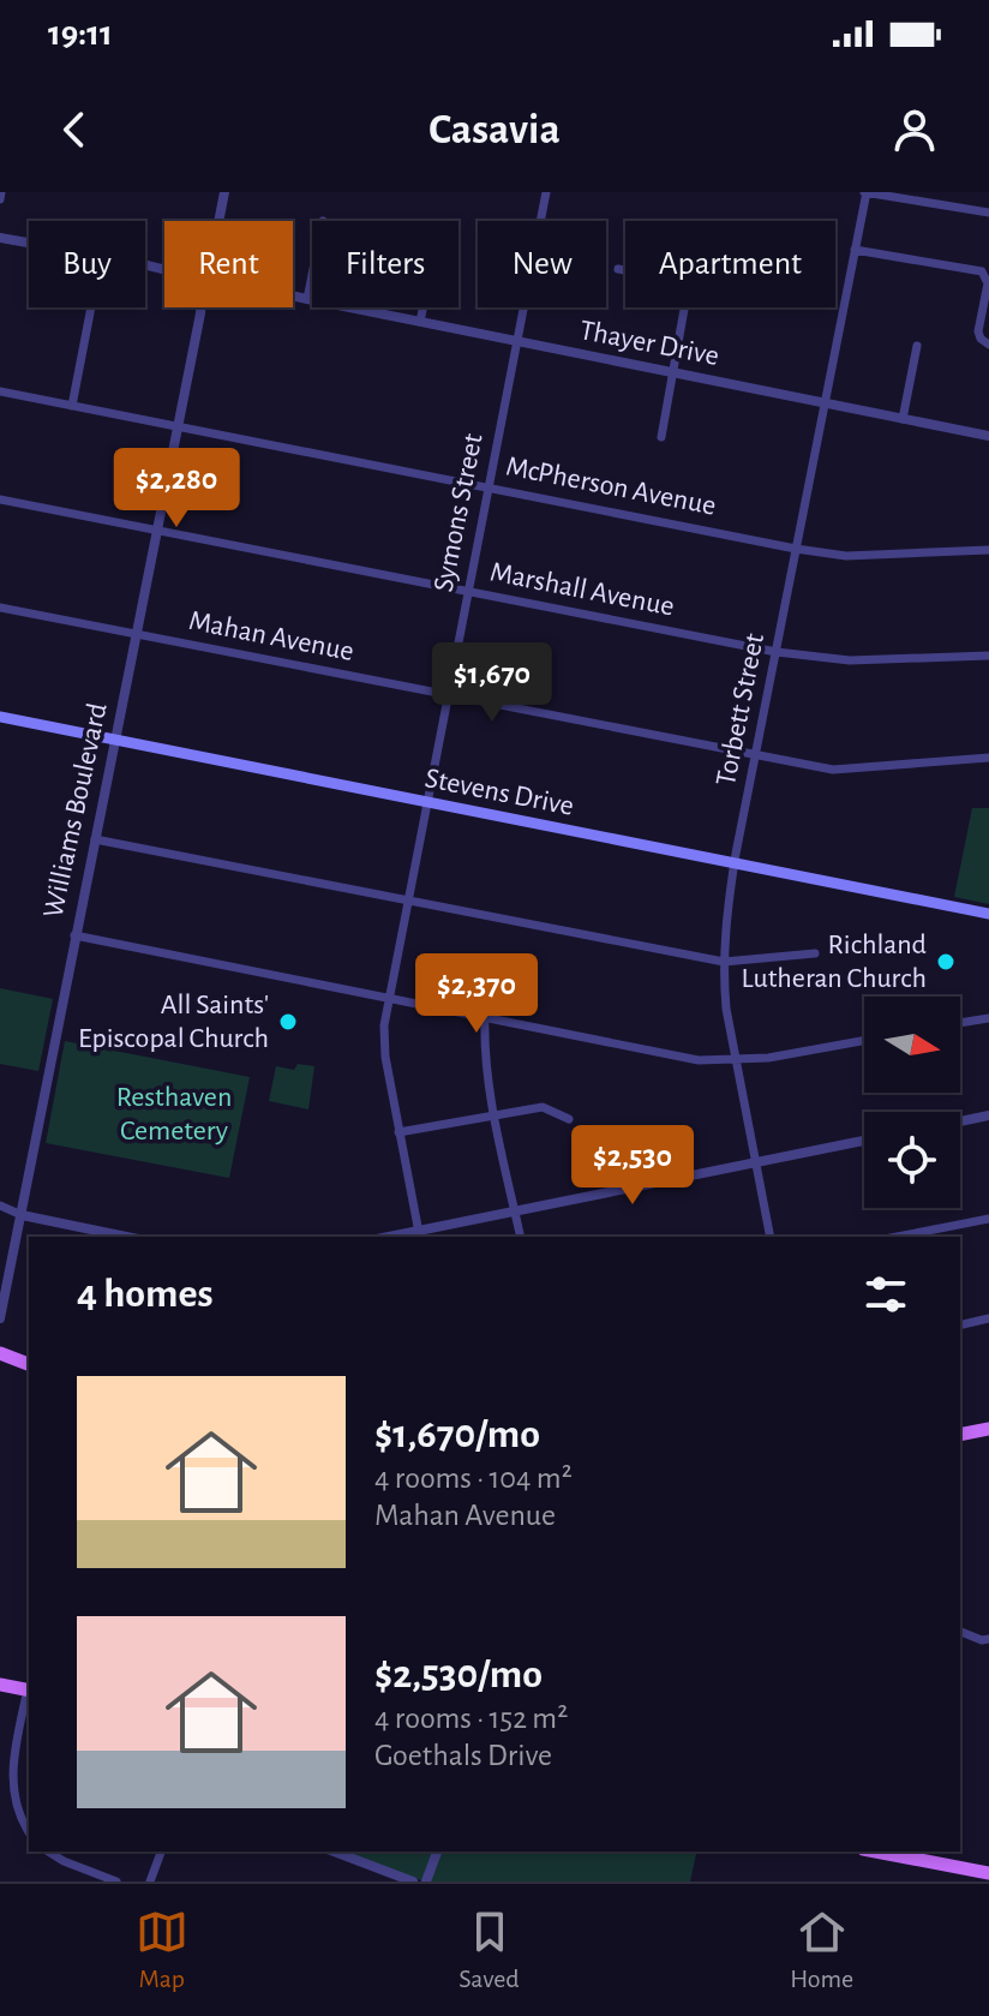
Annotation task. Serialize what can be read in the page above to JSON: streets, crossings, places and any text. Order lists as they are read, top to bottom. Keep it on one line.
{"streets":{"main road":["Stevens Drive"],"street":["Thayer Drive","McPherson Avenue","Symons Street","Marshall Avenue","Mahan Avenue","Torbett Street","Williams Boulevard"]},"crossings":[["Thayer Drive","Symons Street"],["Thayer Drive","Torbett Street"],["McPherson Avenue","Symons Street"],["McPherson Avenue","Torbett Street"],["McPherson Avenue","Williams Boulevard"],["Symons Street","Marshall Avenue"],["Symons Street","Mahan Avenue"],["Symons Street","Stevens Drive"],["Marshall Avenue","Torbett Street"],["Marshall Avenue","Williams Boulevard"],["Mahan Avenue","Torbett Street"],["Mahan Avenue","Williams Boulevard"],["Torbett Street","Stevens Drive"],["Stevens Drive","Williams Boulevard"]],"parks":["Resthaven Cemetery"],"places":["Richland Lutheran Church","All Saints' Episcopal Church"],"north":"right","page":{"status":"19:11","header":"Casavia","chip":["Buy","Rent","Filters","New","Apartment"],"price":["$2,280","$1,670","$2,370","$2,530"],"heading":"4 homes","list":[{"name":"$1,670/mo","note":"4 rooms · 104 m² · Mahan Avenue"},{"name":"$2,530/mo","note":"4 rooms · 152 m² · Goethals Drive"}],"tabs":["Map","Saved","Home"]}}
